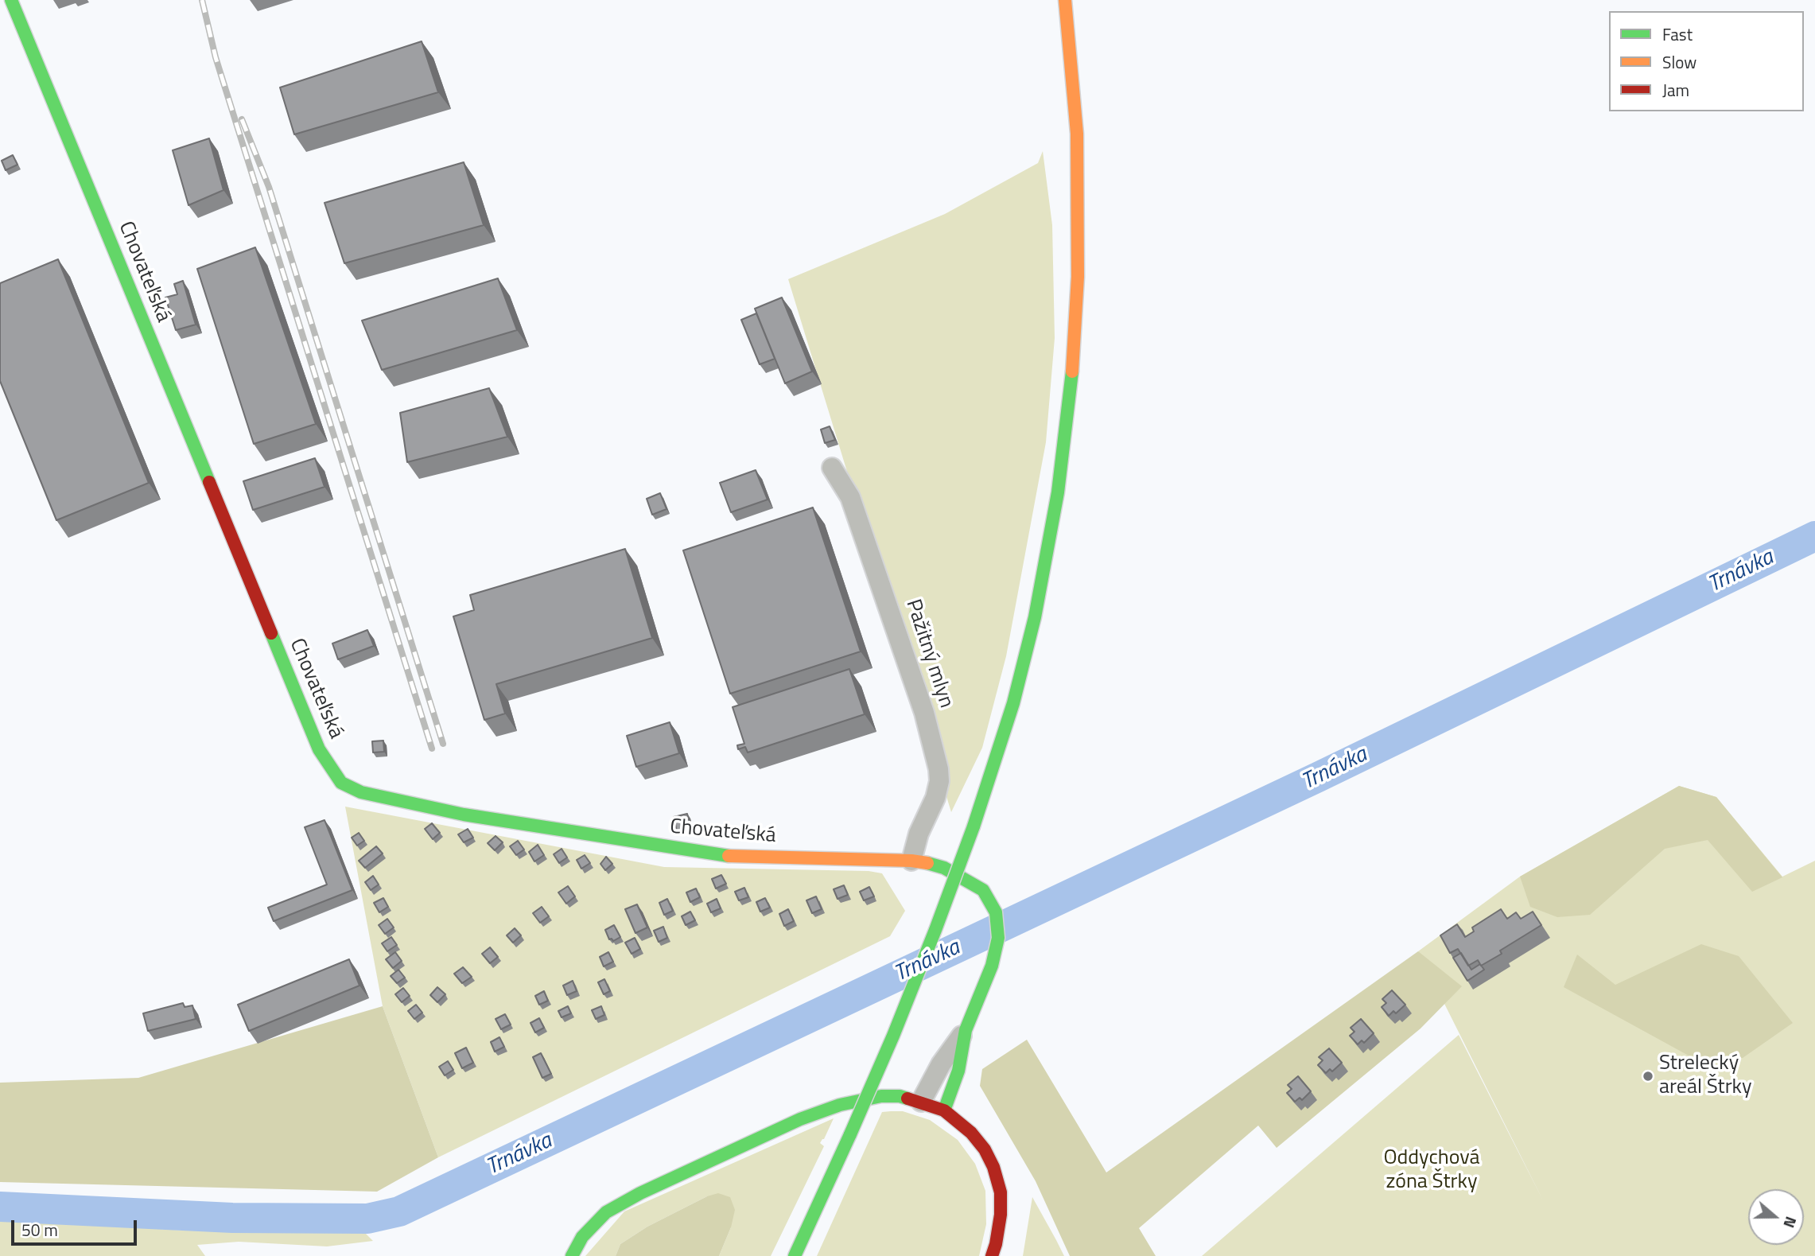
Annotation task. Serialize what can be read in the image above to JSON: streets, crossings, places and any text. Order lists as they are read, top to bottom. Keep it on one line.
{"streets":{"main road":["Chovateľská"],"street":["Pažitný mlyn"]},"crossings":[["Chovateľská","Pažitný mlyn"]],"water":["Trnávka"],"parks":["Oddychová zóna Štrky"],"places":["Strelecký areál Štrky"],"legend":["Fast","Slow","Jam"],"scale_bar":"50 m","north":"right"}
